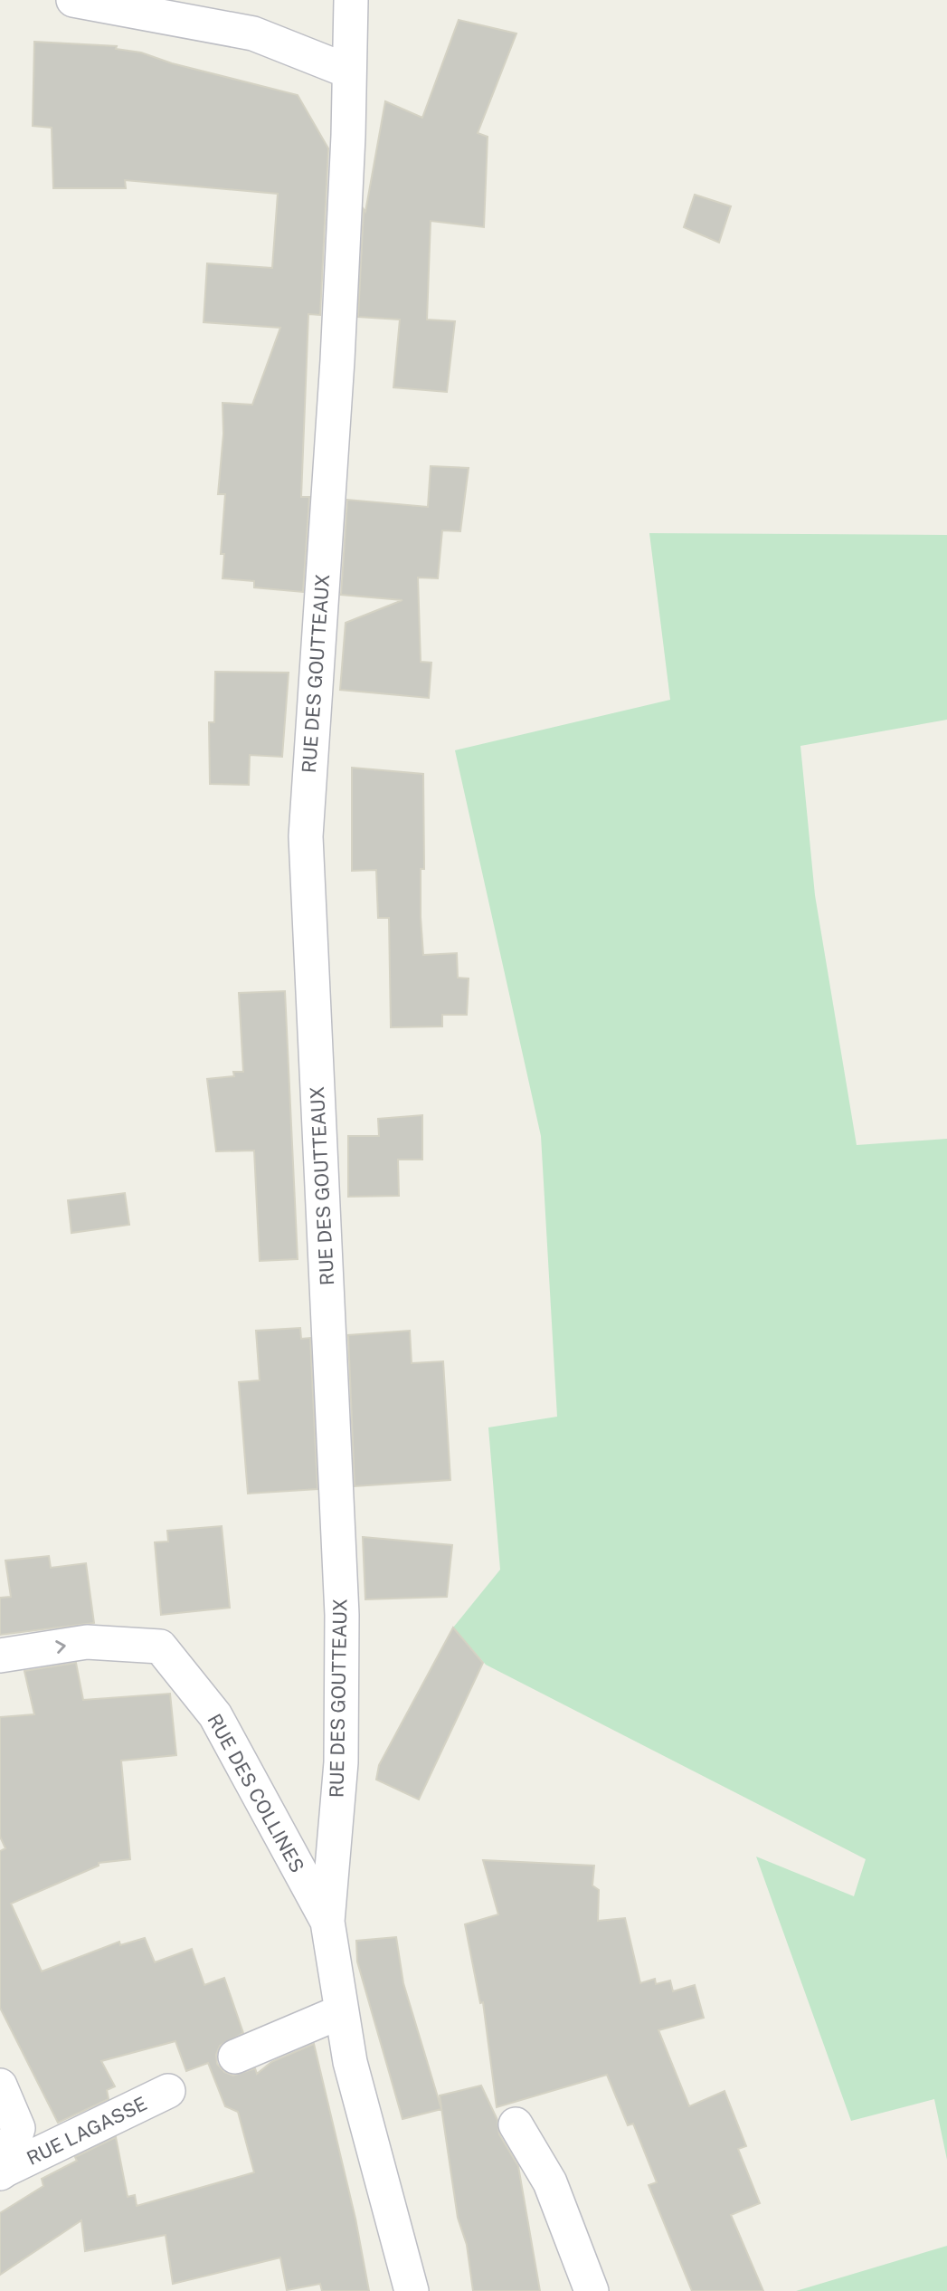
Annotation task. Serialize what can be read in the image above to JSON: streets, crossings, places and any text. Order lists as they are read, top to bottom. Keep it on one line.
{"streets":{"street":["RUE DES GOUTTEAUX","RUE DES COLLINES","RUE LAGASSE"]},"crossings":[["RUE DES GOUTTEAUX","RUE DES COLLINES"]],"one_way":["RUE DES COLLINES"]}
